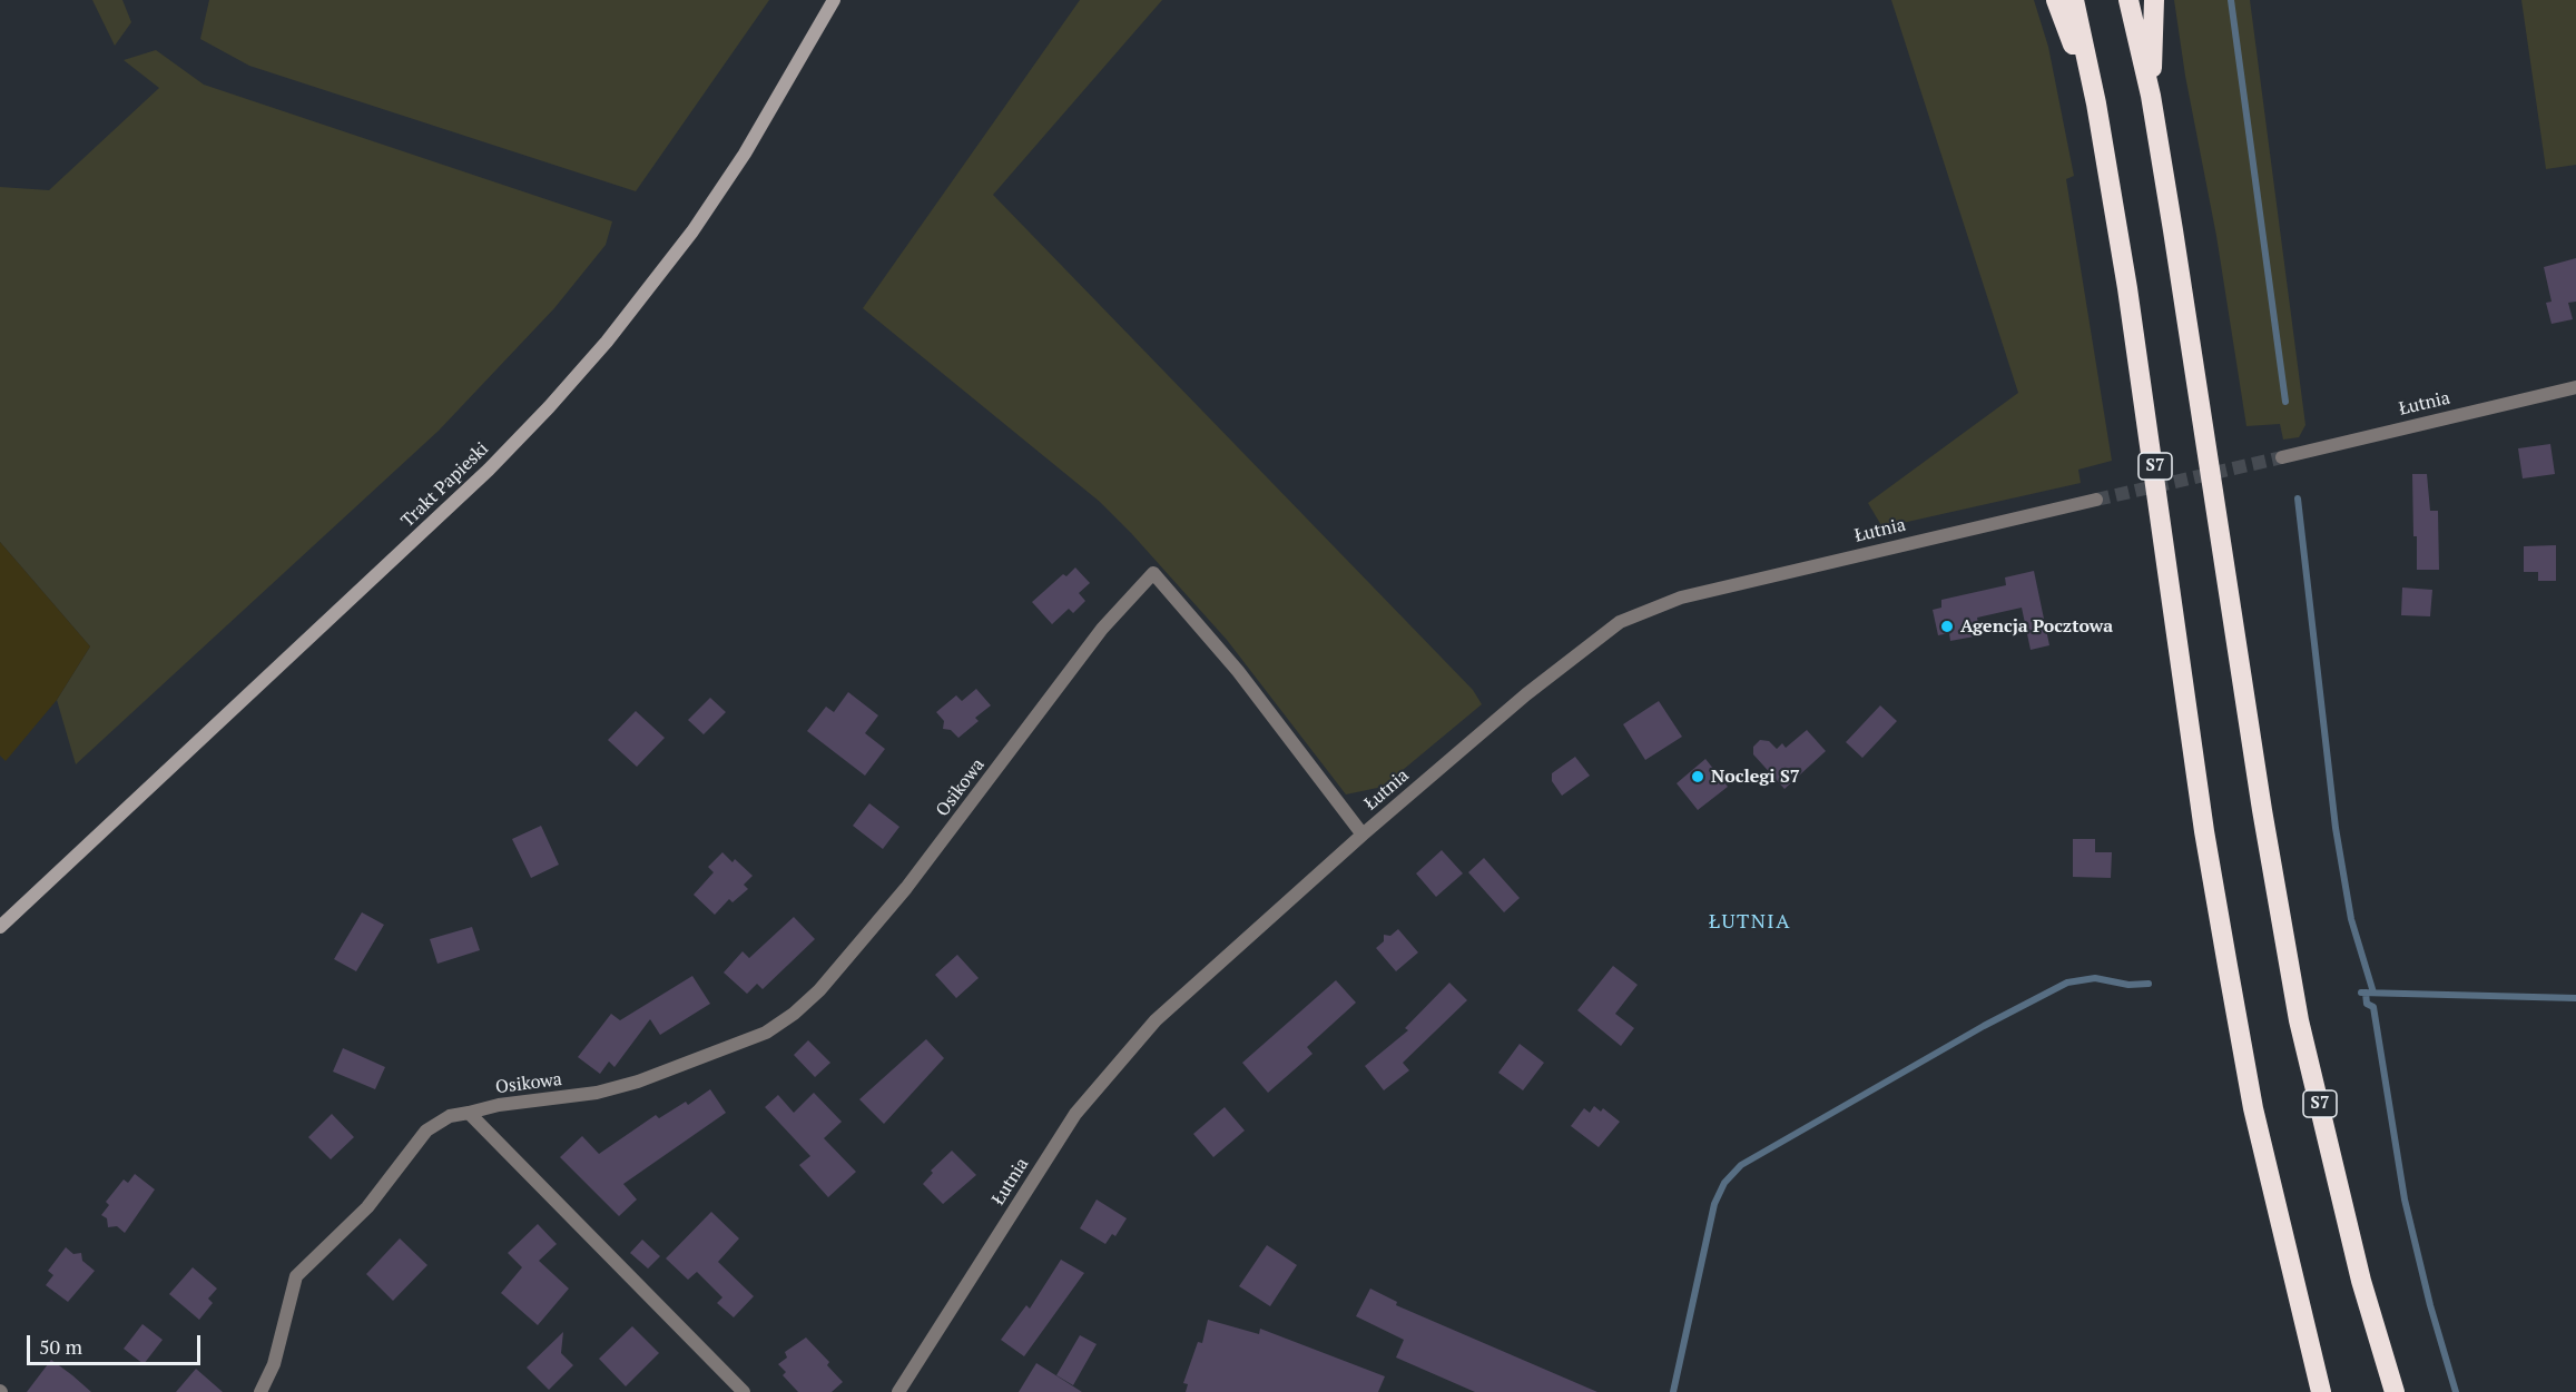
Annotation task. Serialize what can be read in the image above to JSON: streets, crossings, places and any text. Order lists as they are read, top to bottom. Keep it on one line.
{"streets":{"highway":["S7"],"street":["Łutnia","Trakt Papieski","Osikowa"]},"crossings":[["Łutnia","Osikowa"]],"districts":["ŁUTNIA"],"places":["Agencja Pocztowa","Noclegi S7"],"scale_bar":"50 m"}
